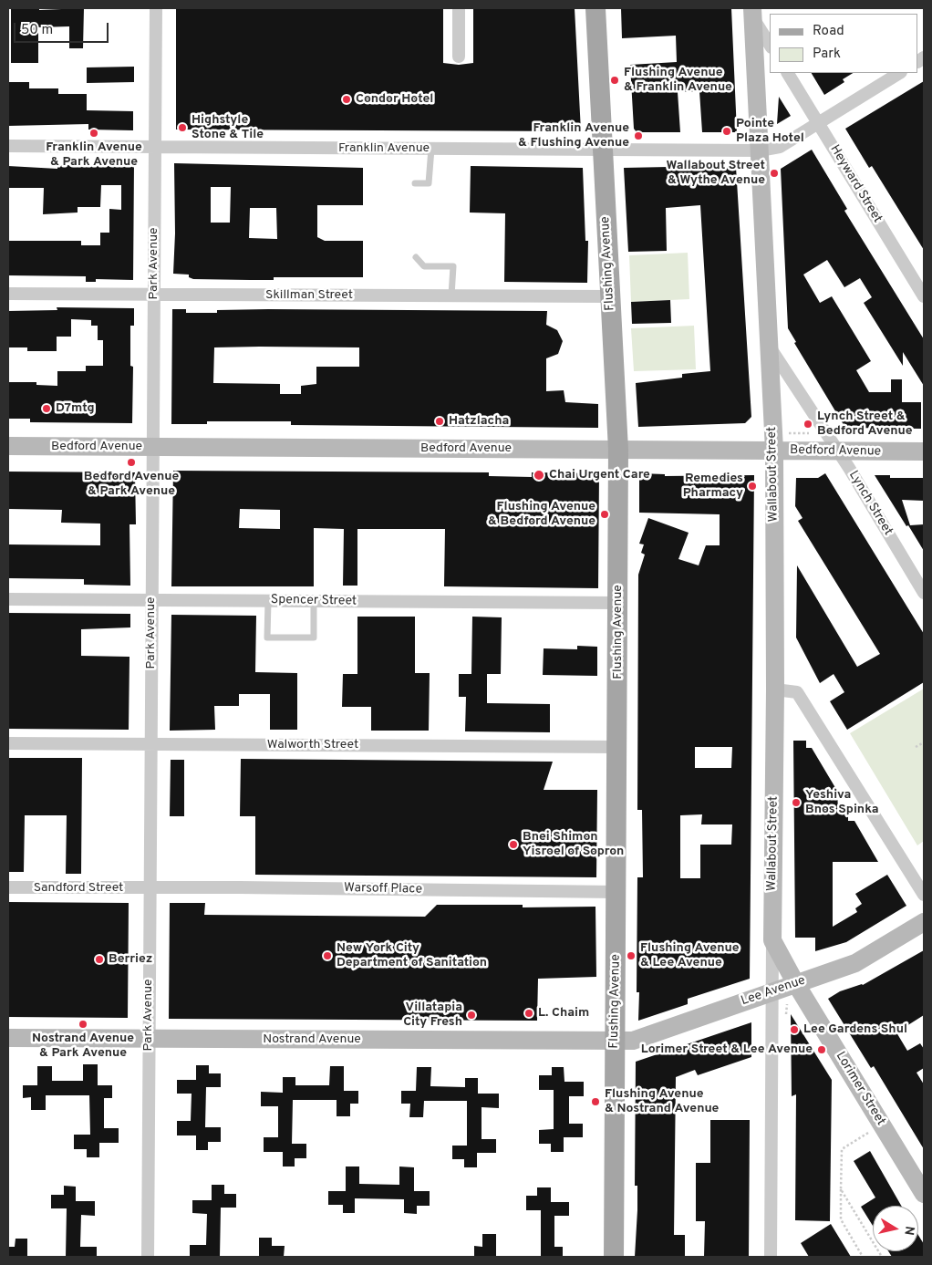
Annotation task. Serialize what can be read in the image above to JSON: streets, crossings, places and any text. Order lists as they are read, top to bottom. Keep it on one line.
{"streets":{"main road":["Flushing Avenue","Bedford Avenue","Wallabout Street","Lee Avenue","Nostrand Avenue","Lorimer Street"],"street":["Franklin Avenue","Heyward Street","Park Avenue","Skillman Street","Lynch Street","Spencer Street","Walworth Street","Sandford Street","Warsoff Place"]},"crossings":[["Franklin Avenue","Heyward Street"],["Franklin Avenue","Park Avenue"],["Franklin Avenue","Flushing Avenue"],["Franklin Avenue","Wallabout Street"],["Park Avenue","Skillman Street"],["Park Avenue","Bedford Avenue"],["Park Avenue","Spencer Street"],["Park Avenue","Walworth Street"],["Park Avenue","Sandford Street"],["Park Avenue","Warsoff Place"],["Park Avenue","Nostrand Avenue"],["Flushing Avenue","Skillman Street"],["Flushing Avenue","Bedford Avenue"],["Flushing Avenue","Spencer Street"],["Flushing Avenue","Walworth Street"],["Flushing Avenue","Warsoff Place"],["Flushing Avenue","Lee Avenue"],["Flushing Avenue","Nostrand Avenue"],["Bedford Avenue","Wallabout Street"],["Bedford Avenue","Lynch Street"],["Wallabout Street","Lynch Street"],["Wallabout Street","Lee Avenue"],["Wallabout Street","Lorimer Street"],["Sandford Street","Warsoff Place"],["Lee Avenue","Nostrand Avenue"],["Lee Avenue","Lorimer Street"]],"places":["Flushing Avenue & Franklin Avenue","Condor Hotel","Highstyle Stone & Tile","Pointe Plaza Hotel","Franklin Avenue & Park Avenue","Franklin Avenue & Flushing Avenue","Wallabout Street & Wythe Avenue","D7mtg","Hatzlacha","Lynch Street & Bedford Avenue","Bedford Avenue & Park Avenue","Chai Urgent Care","Remedies Pharmacy","Flushing Avenue & Bedford Avenue","Yeshiva Bnos Spinka","Bnei Shimon Yisroel of Sopron","New York City Department of Sanitation","Flushing Avenue & Lee Avenue","Berriez","L. Chaim","Villatapia City Fresh","Nostrand Avenue & Park Avenue","Lee Gardens Shul","Lorimer Street & Lee Avenue","Flushing Avenue & Nostrand Avenue"],"legend":["Road","Park"],"scale_bar":"50 m","north":"right"}
